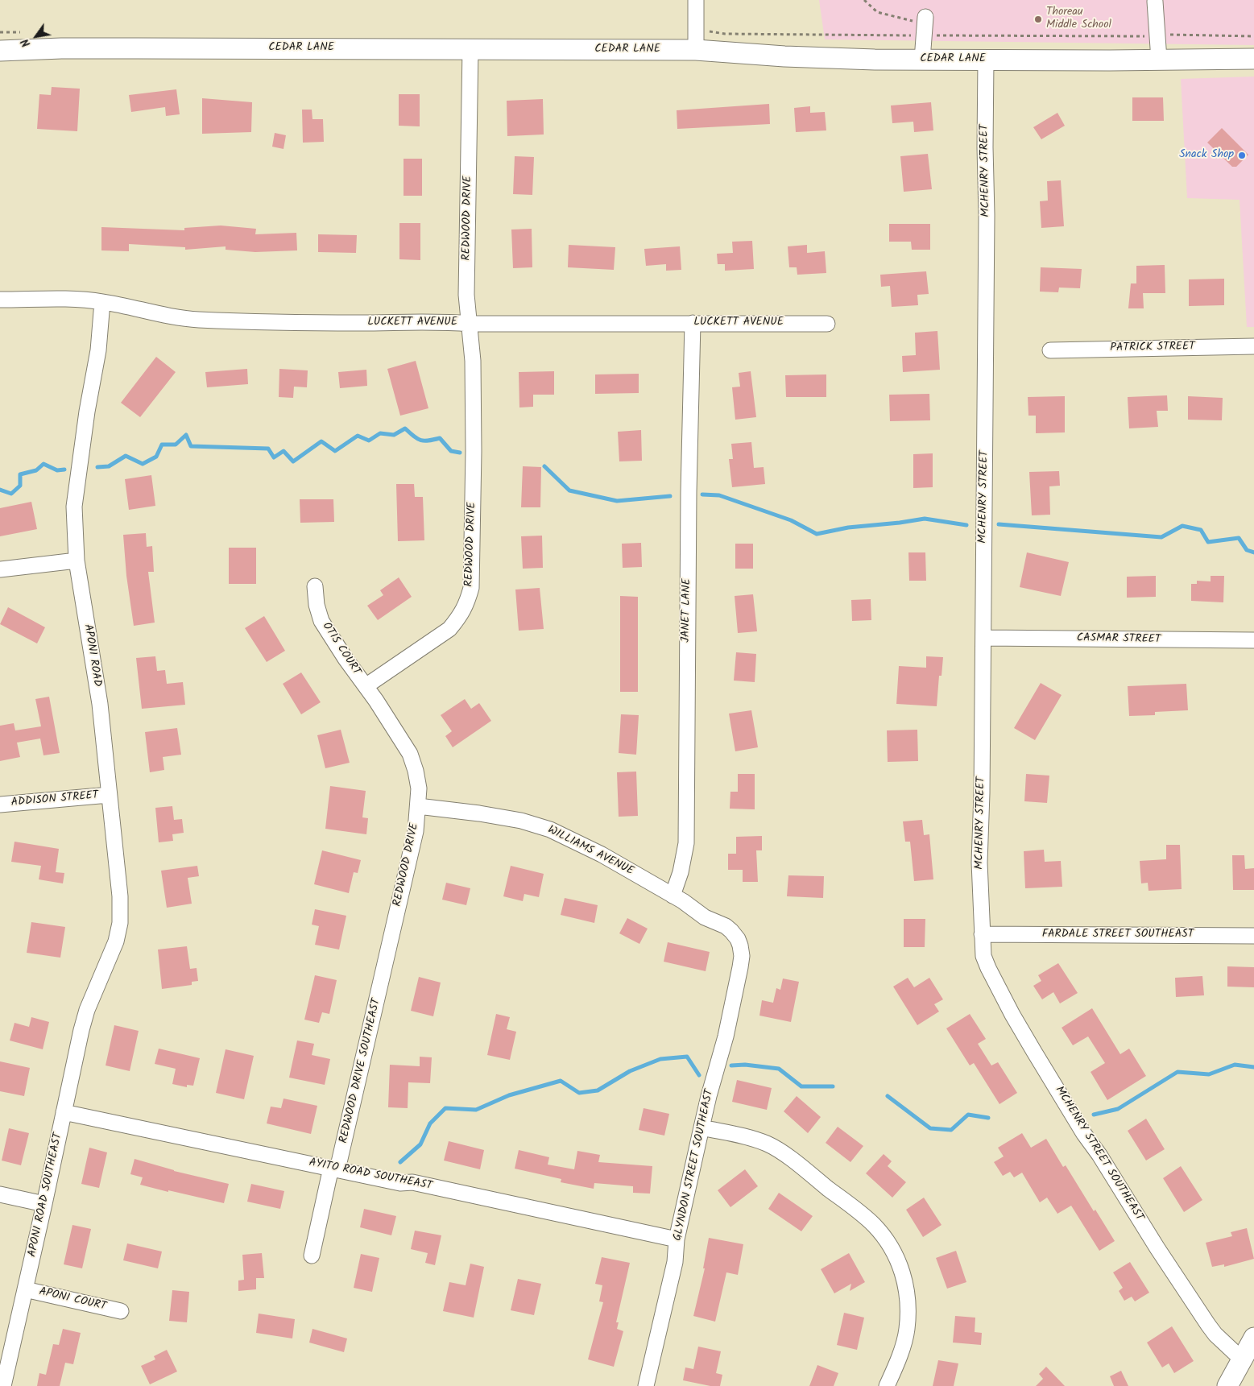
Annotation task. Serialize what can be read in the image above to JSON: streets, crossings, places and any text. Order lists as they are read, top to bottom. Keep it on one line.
{"streets":{"main road":["CEDAR LANE"],"street":["MCHENRY STREET","REDWOOD DRIVE","LUCKETT AVENUE","PATRICK STREET","JANET LANE","CASMAR STREET","OTIS COURT","APONI ROAD","ADDISON STREET","WILLIAMS AVENUE","FARDALE STREET SOUTHEAST","REDWOOD DRIVE SOUTHEAST","MCHENRY STREET SOUTHEAST","GLYNDON STREET SOUTHEAST","AYITO ROAD SOUTHEAST","APONI ROAD SOUTHEAST","APONI COURT"]},"crossings":[["CEDAR LANE","MCHENRY STREET"],["CEDAR LANE","REDWOOD DRIVE"],["MCHENRY STREET","CASMAR STREET"],["MCHENRY STREET","FARDALE STREET SOUTHEAST"],["MCHENRY STREET","MCHENRY STREET SOUTHEAST"],["REDWOOD DRIVE","LUCKETT AVENUE"],["REDWOOD DRIVE","OTIS COURT"],["REDWOOD DRIVE","WILLIAMS AVENUE"],["REDWOOD DRIVE","REDWOOD DRIVE SOUTHEAST"],["LUCKETT AVENUE","JANET LANE"],["LUCKETT AVENUE","APONI ROAD"],["JANET LANE","WILLIAMS AVENUE"],["APONI ROAD","ADDISON STREET"],["APONI ROAD","APONI ROAD SOUTHEAST"],["WILLIAMS AVENUE","GLYNDON STREET SOUTHEAST"],["FARDALE STREET SOUTHEAST","MCHENRY STREET SOUTHEAST"],["REDWOOD DRIVE SOUTHEAST","AYITO ROAD SOUTHEAST"],["GLYNDON STREET SOUTHEAST","AYITO ROAD SOUTHEAST"],["AYITO ROAD SOUTHEAST","APONI ROAD SOUTHEAST"],["APONI ROAD SOUTHEAST","APONI COURT"]],"places":["Thoreau Middle School","Snack Shop"],"north":"bottom left"}
